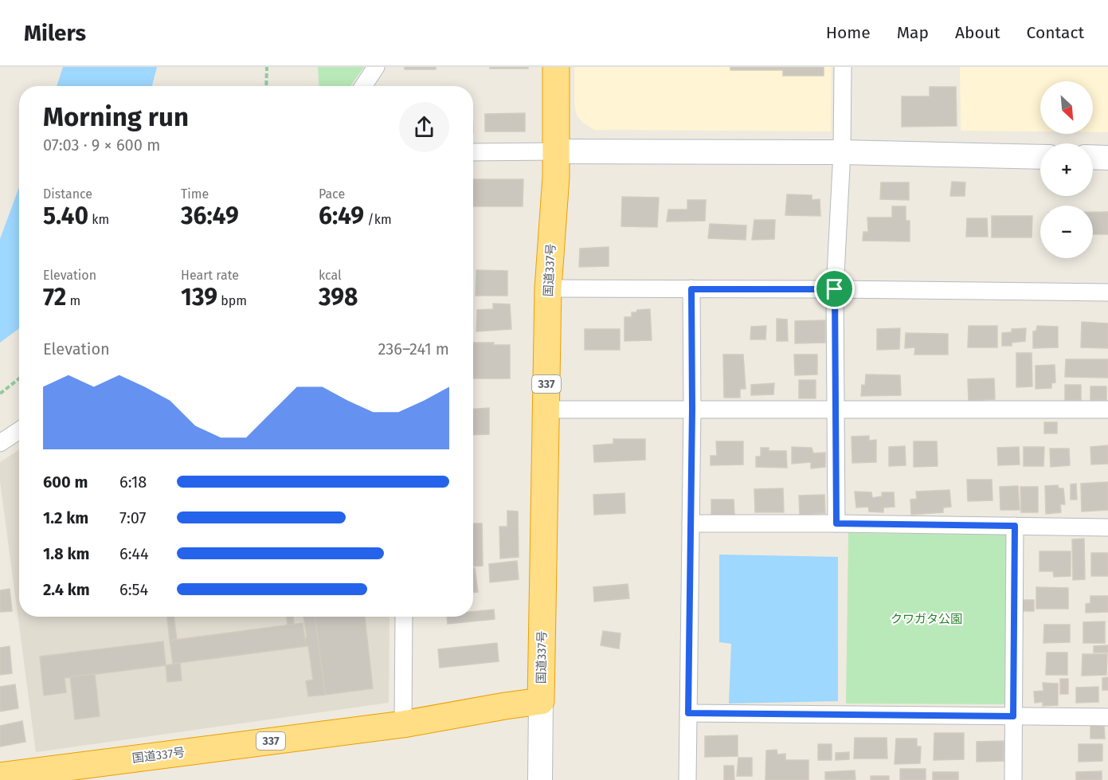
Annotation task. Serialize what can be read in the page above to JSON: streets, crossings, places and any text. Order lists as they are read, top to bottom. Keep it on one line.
{"streets":{"highway":["国道337号","337"]},"parks":["クワガタ公園"],"north":"bottom right","page":{"header":"Milers","nav":["Home","Map","About","Contact"],"map_buttons":["+","−"],"heading":["Morning run","07:03 · 9 × 600 m"],"stats":[["Distance","5.40 km"],["Time","36:49"],["Pace","6:49 /km"],["Elevation","72 m"],["Heart rate","139 bpm"],["kcal","398"]],"chart":["Elevation","236–241 m"],"list":[{"name":"600 m","note":"6:18"},{"name":"1.2 km","note":"7:07"},{"name":"1.8 km","note":"6:44"},{"name":"2.4 km","note":"6:54"}]}}
